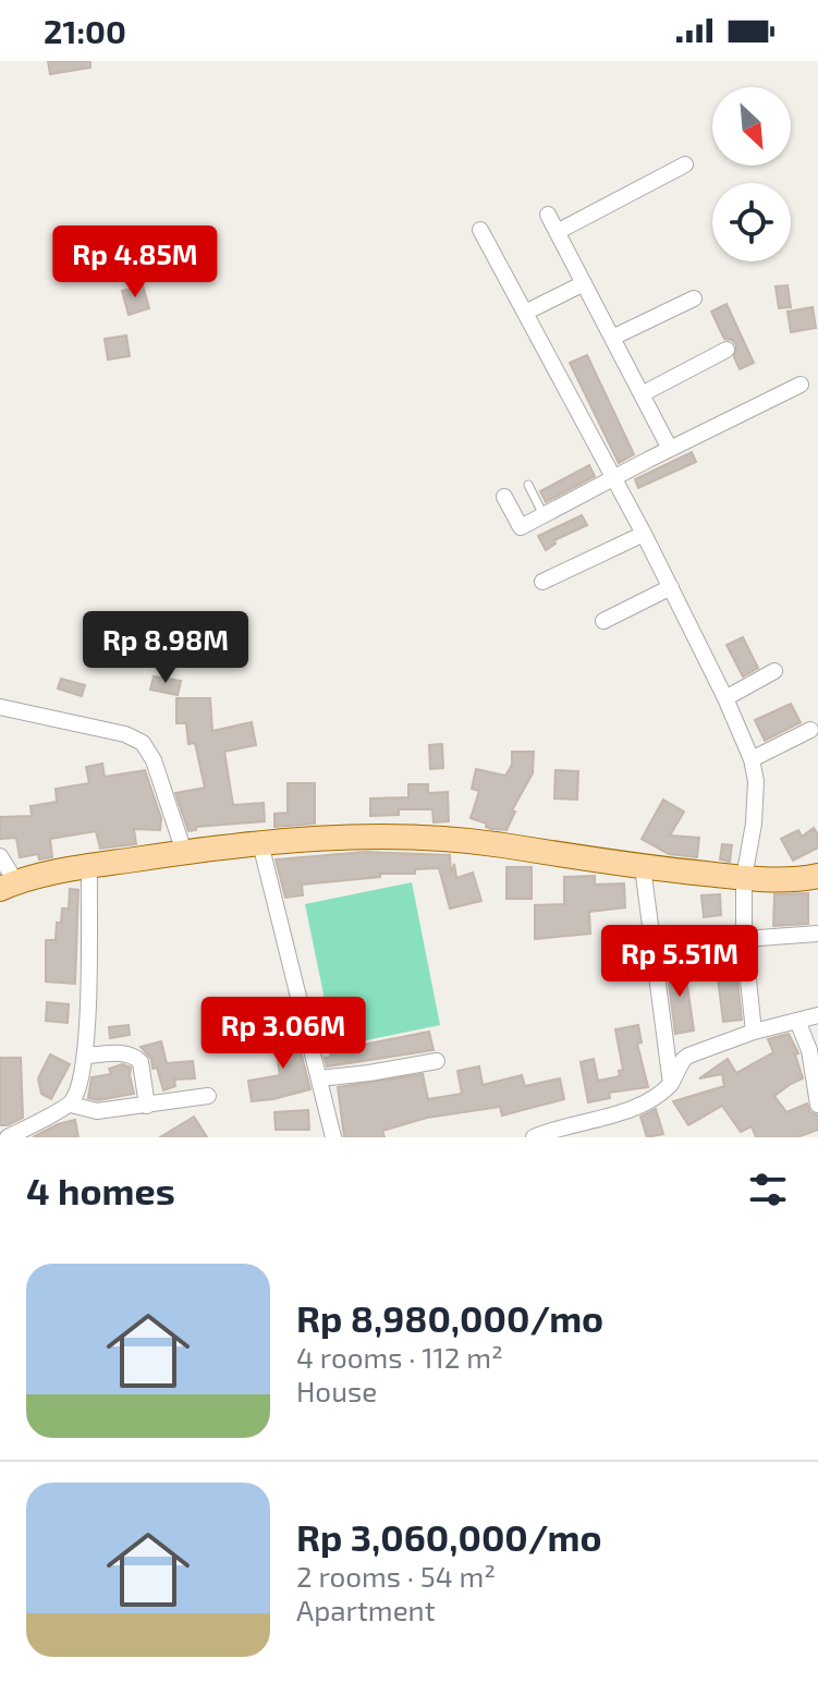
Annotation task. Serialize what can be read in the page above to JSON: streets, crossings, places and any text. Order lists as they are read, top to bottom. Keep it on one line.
{"north":"bottom right","page":{"status":"21:00","price":["Rp 4.85M","Rp 8.98M","Rp 5.51M","Rp 3.06M"],"heading":"4 homes","list":[{"name":"Rp 8,980,000/mo","note":"4 rooms · 112 m² · House"},{"name":"Rp 3,060,000/mo","note":"2 rooms · 54 m² · Apartment"}]}}
